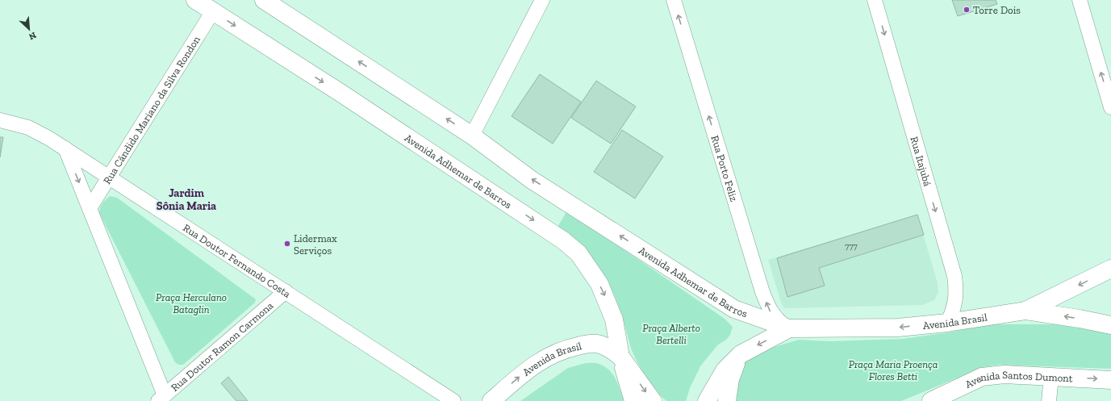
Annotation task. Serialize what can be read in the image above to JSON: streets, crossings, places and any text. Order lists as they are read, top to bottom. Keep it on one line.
{"streets":{"main road":["Avenida Adhemar de Barros","Avenida Brasil","Avenida Santos Dumont"],"street":["Rua Cândido Mariano da Silva Rondon","Rua Itajubá","Rua Porto Feliz","Rua Doutor Fernando Costa","Rua Doutor Ramon Carmona"]},"crossings":[["Rua Cândido Mariano da Silva Rondon","Avenida Adhemar de Barros"],["Rua Cândido Mariano da Silva Rondon","Rua Doutor Fernando Costa"],["Rua Itajubá","Avenida Brasil"],["Rua Porto Feliz","Avenida Adhemar de Barros"],["Rua Porto Feliz","Avenida Brasil"],["Avenida Adhemar de Barros","Avenida Brasil"],["Rua Doutor Fernando Costa","Rua Doutor Ramon Carmona"]],"one_way":["Rua Itajubá","Rua Porto Feliz"],"districts":["Jardim Sônia Maria"],"parks":["Praça Herculano Bataglin","Praça Alberto Bertelli","Praça Maria Proença Flores Betti"],"places":["Torre Dois","Lidermax Serviços"],"house_numbers":["777"],"north":"bottom right"}
